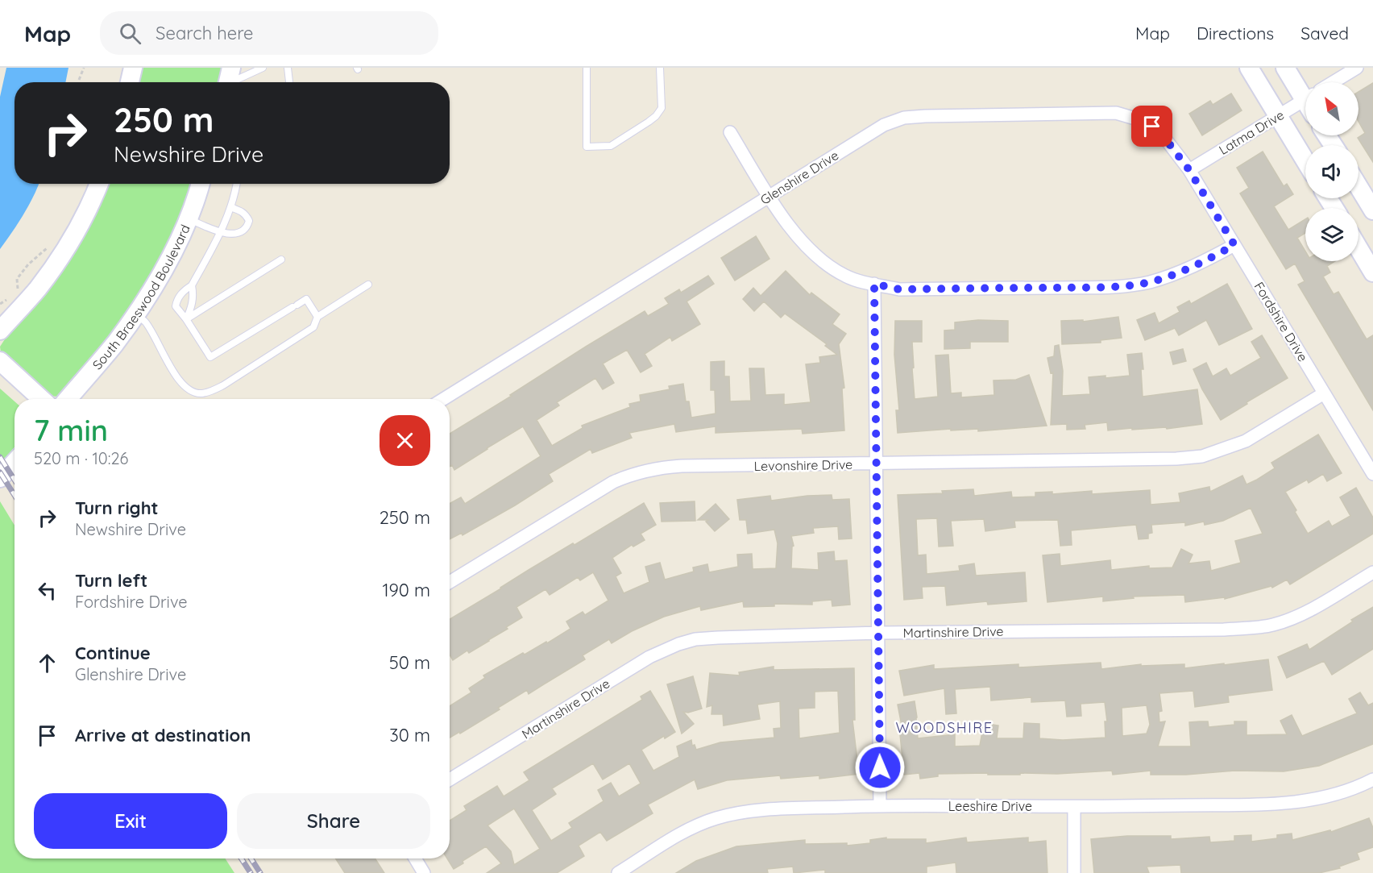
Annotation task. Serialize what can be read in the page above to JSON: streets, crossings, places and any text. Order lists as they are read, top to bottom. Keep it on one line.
{"streets":{"main road":["South Braeswood Boulevard"],"street":["Latma Drive","Glenshire Drive","Fordshire Drive","Levonshire Drive","Martinshire Drive","Leeshire Drive"]},"crossings":[["Latma Drive","Glenshire Drive"],["Latma Drive","Fordshire Drive"],["Glenshire Drive","Fordshire Drive"],["Fordshire Drive","Levonshire Drive"]],"districts":["WOODSHIRE"],"north":"top left","page":{"header":"Map","search":"Search here","nav":["Map","Directions","Saved"],"turn":["250 m","Newshire Drive"],"heading":["7 min","520 m · 10:26"],"list":[{"name":"Turn right","note":"Newshire Drive","value":"250 m"},{"name":"Turn left","note":"Fordshire Drive","value":"190 m"},{"name":"Continue","note":"Glenshire Drive","value":"50 m"},{"name":"Arrive at destination","value":"30 m"}],"buttons":["Exit","Share"]}}
